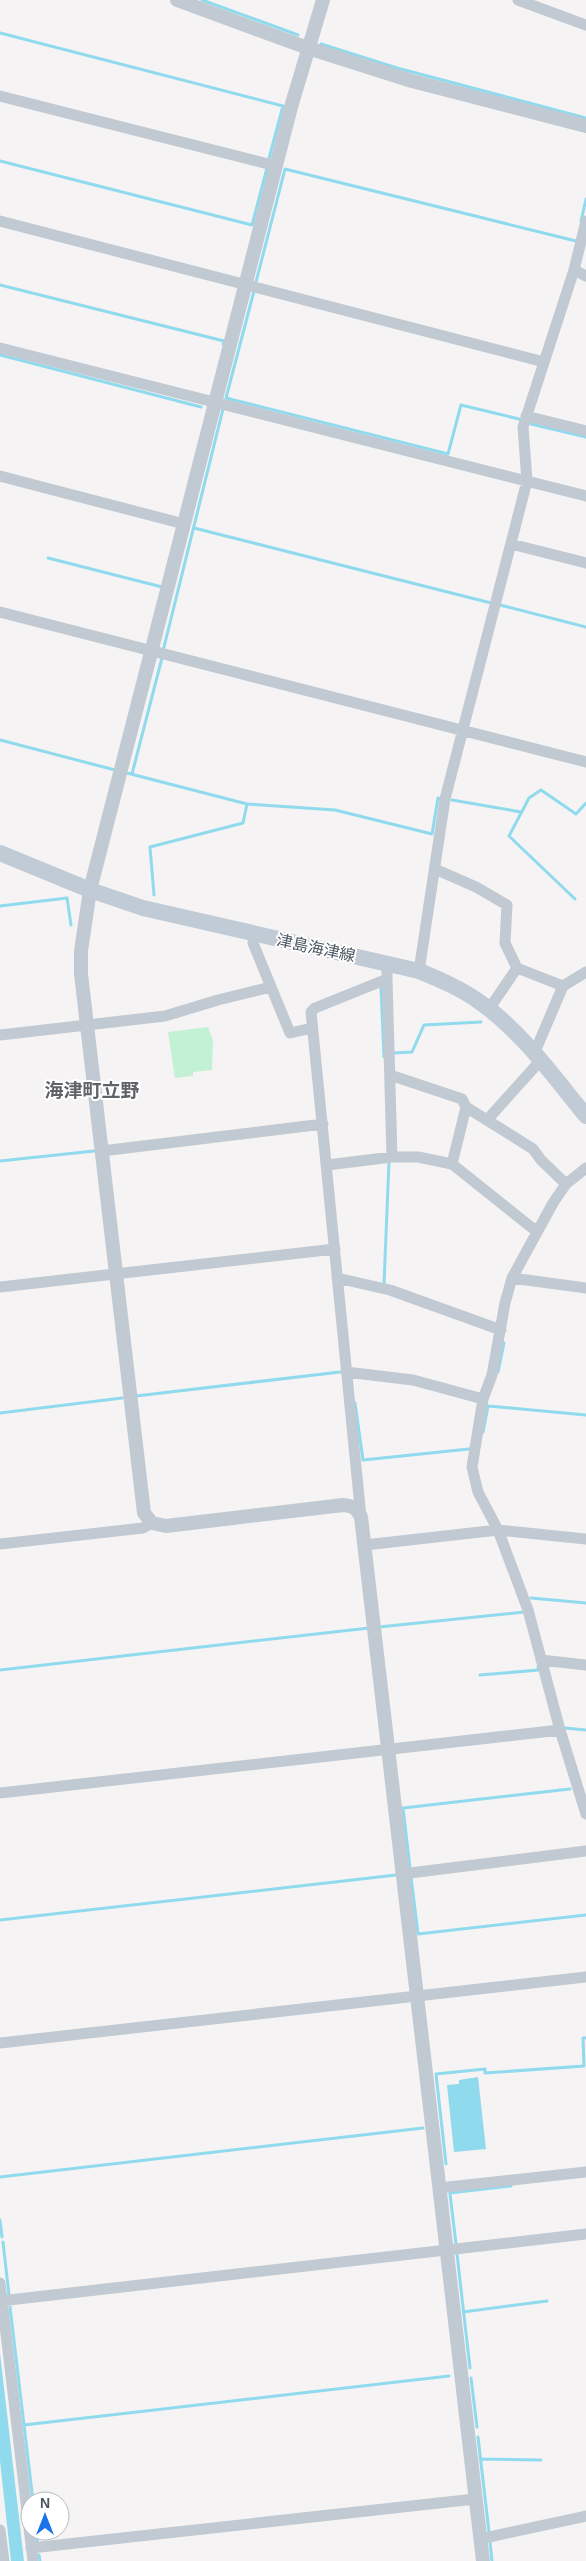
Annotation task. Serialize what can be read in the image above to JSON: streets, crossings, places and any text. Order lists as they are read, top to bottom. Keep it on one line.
{"streets":{"main road":["津島海津線"]},"districts":["海津町立野"],"north":"top"}
